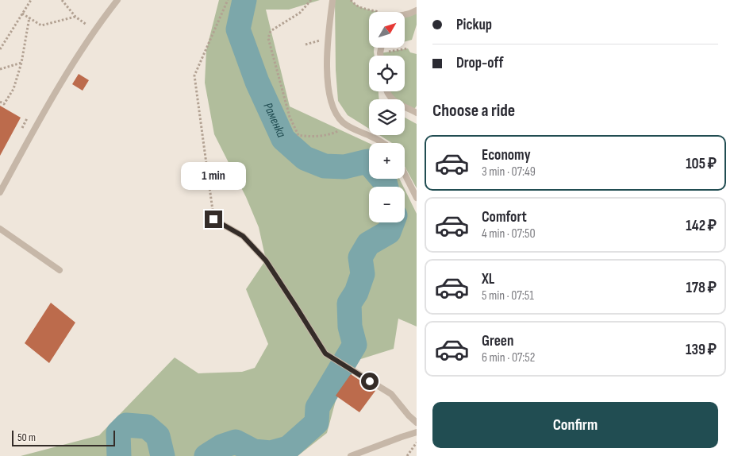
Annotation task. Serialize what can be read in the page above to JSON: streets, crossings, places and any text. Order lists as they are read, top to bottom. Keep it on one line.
{"water":["Раменка"],"scale_bar":"50 m","north":"top right","page":{"banner":["Pickup","Drop-off"],"map_buttons":["+","−"],"heading":"Choose a ride","list":[{"name":"Economy","note":"3 min · 07:49","value":"105 ₽"},{"name":"Comfort","note":"4 min · 07:50","value":"142 ₽"},{"name":"XL","note":"5 min · 07:51","value":"178 ₽"},{"name":"Green","note":"6 min · 07:52","value":"139 ₽"}],"bubble":"1 min","buttons":"Confirm","scale":"50 m"}}
